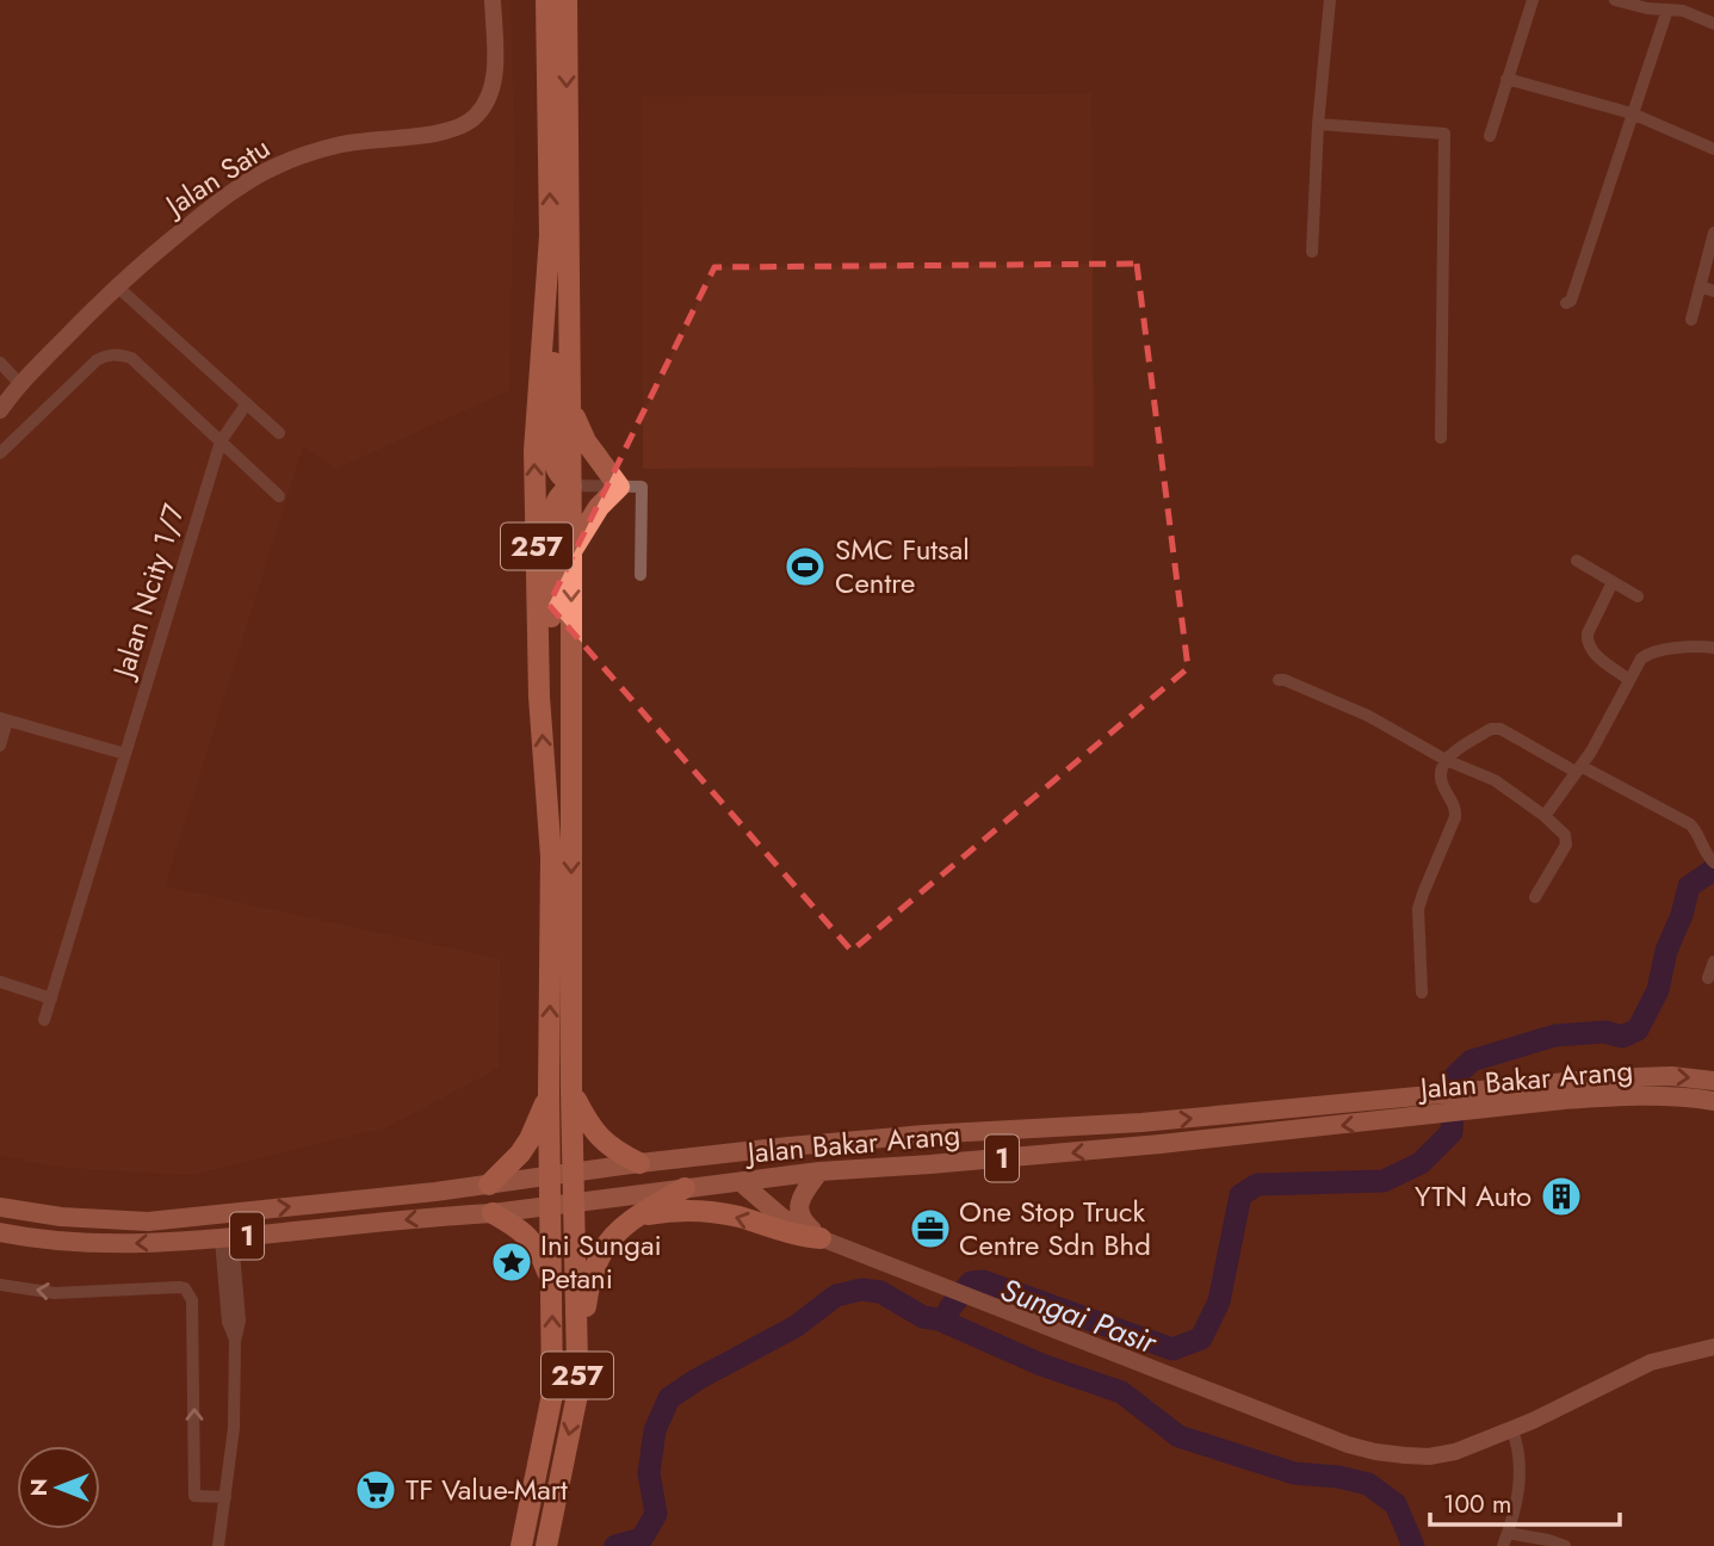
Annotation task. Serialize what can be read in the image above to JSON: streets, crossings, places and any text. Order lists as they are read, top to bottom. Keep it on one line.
{"streets":{"highway":["257"],"main road":["Jalan Bakar Arang","1"],"street":["Jalan Satu","Jalan Ncity 1/7"]},"crossings":[["257","Jalan Bakar Arang"]],"water":["Sungai Pasir"],"places":{"sports":["SMC Futsal Centre"],"building":["YTN Auto"],"office":["One Stop Truck Centre Sdn Bhd"],"place":["Ini Sungai Petani"],"supermarket":["TF Value-Mart"]},"scale_bar":"100 m","north":"left"}
